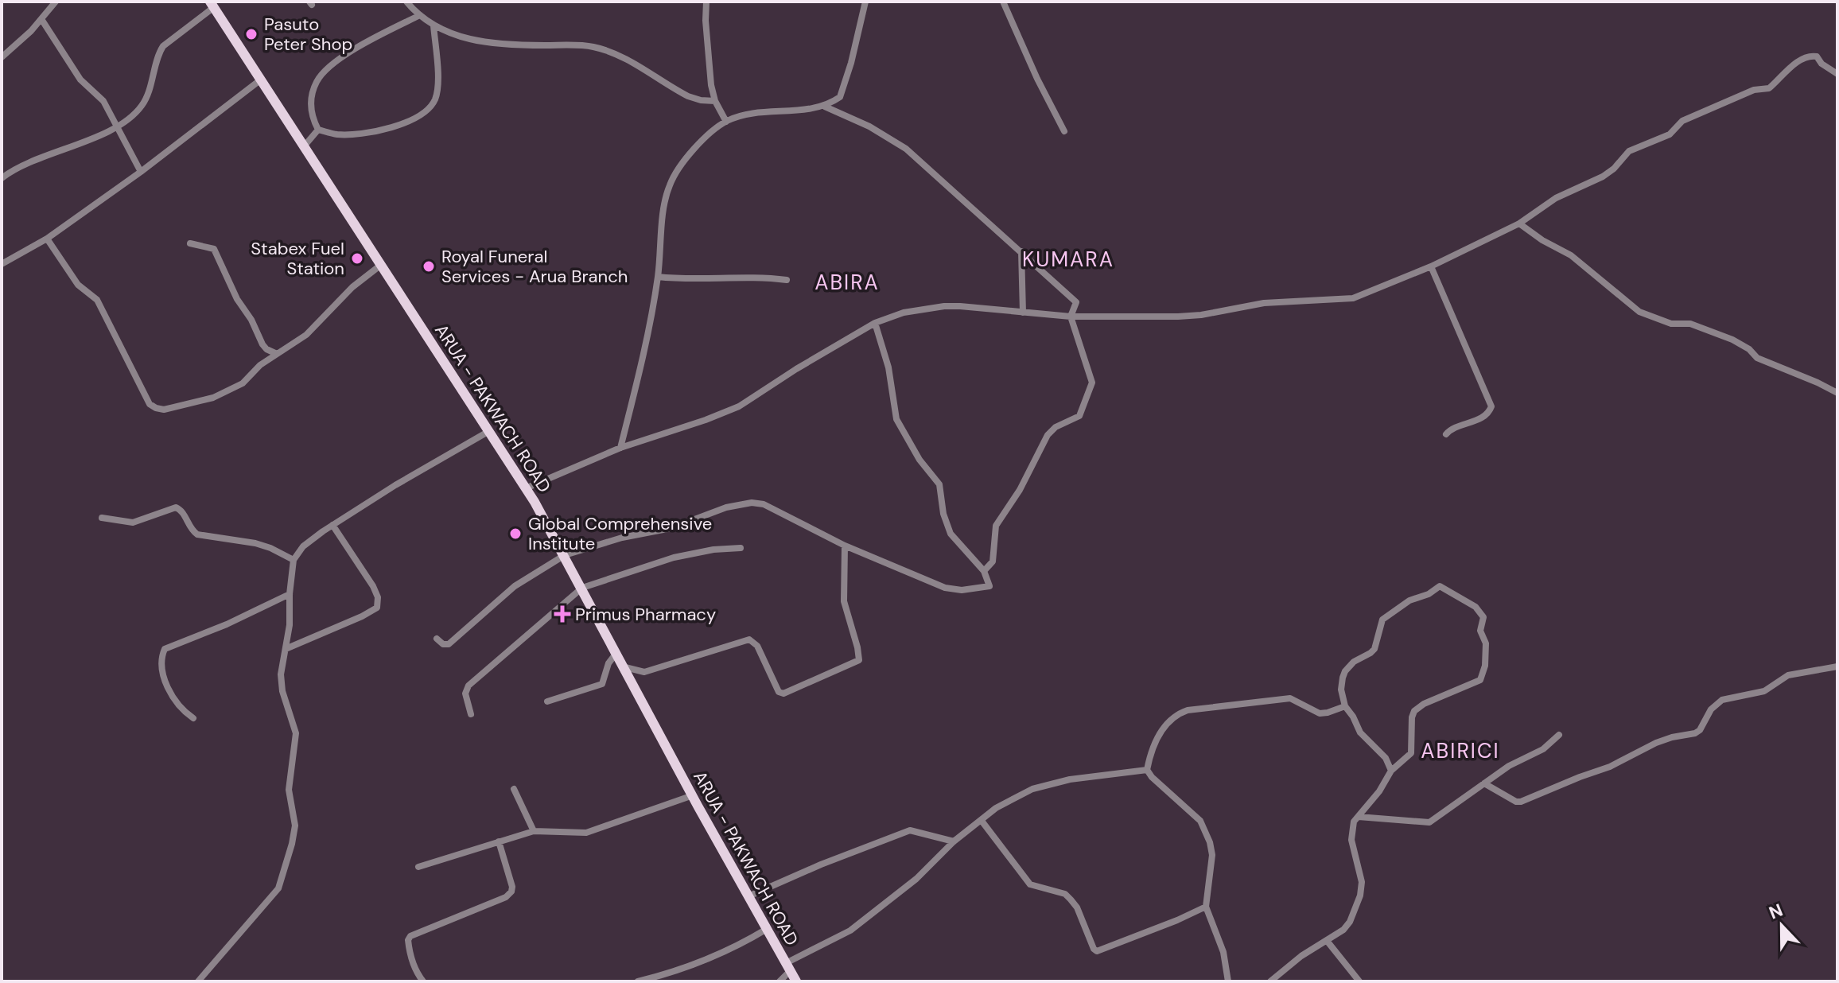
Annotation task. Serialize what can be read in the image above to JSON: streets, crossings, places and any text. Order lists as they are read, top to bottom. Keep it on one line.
{"streets":{"main road":["ARUA - PAKWACH ROAD"]},"districts":["KUMARA","ABIRA","ABIRICI"],"places":{"other":["Pasuto Peter Shop","Stabex Fuel Station","Royal Funeral Services - Arua Branch","Global Comprehensive Institute"],"health":["Primus Pharmacy"]},"north":"top"}
